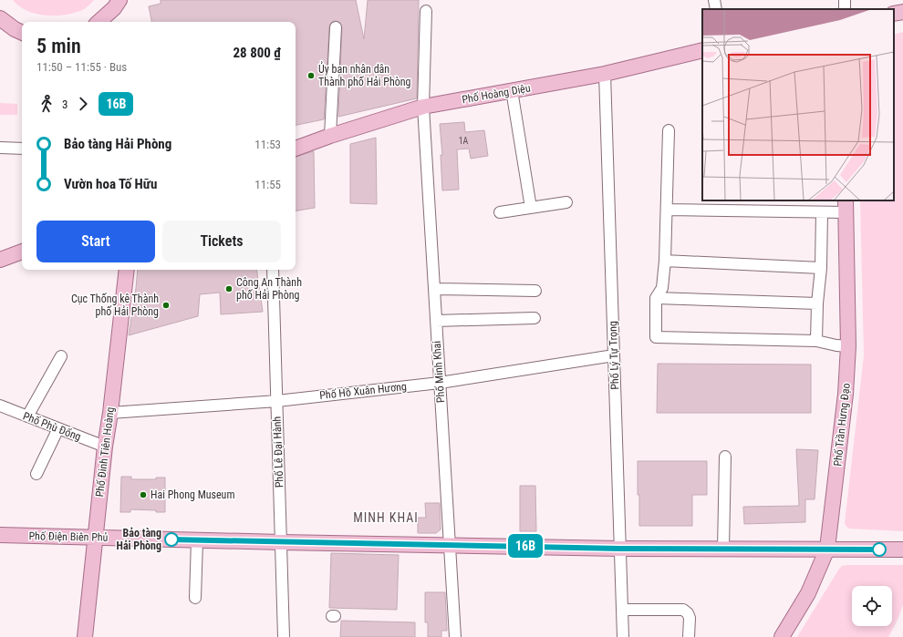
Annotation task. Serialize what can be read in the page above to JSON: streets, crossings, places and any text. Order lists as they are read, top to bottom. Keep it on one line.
{"streets":{"main road":["Phố Hoàng Diệu","Phố Trần Hưng Đạo","Phố Đinh Tiên Hoàng","Phố Điện Biên Phủ"],"street":["Phố Lý Tự Trọng","Phố Minh Khai","Phố Hồ Xuân Hương","Phố Phù Đổng","Phố Lê Đại Hành"]},"crossings":[["Phố Hoàng Diệu","Phố Lý Tự Trọng"],["Phố Hoàng Diệu","Phố Minh Khai"],["Phố Lý Tự Trọng","Phố Hồ Xuân Hương"],["Phố Lý Tự Trọng","Phố Điện Biên Phủ"],["Phố Minh Khai","Phố Hồ Xuân Hương"],["Phố Minh Khai","Phố Điện Biên Phủ"],["Phố Hồ Xuân Hương","Phố Đinh Tiên Hoàng"],["Phố Hồ Xuân Hương","Phố Lê Đại Hành"],["Phố Trần Hưng Đạo","Phố Điện Biên Phủ"],["Phố Phù Đổng","Phố Đinh Tiên Hoàng"],["Phố Đinh Tiên Hoàng","Phố Điện Biên Phủ"],["Phố Lê Đại Hành","Phố Điện Biên Phủ"]],"districts":["MINH KHAI"],"places":["Ủy ban nhân dân Thành phố Hải Phòng","Công An Thành phố Hải Phòng","Cục Thống kê Thành phố Hải Phòng","Hai Phong Museum","Bảo tàng Hải Phòng"],"lines":["bus line 16B"],"house_numbers":["1A"],"page":{"on_map":"16B","heading":["5 min","11:50 – 11:55 · Bus","28 800 ₫"],"legs":["3","16B"],"list":[{"name":"Bảo tàng Hải Phòng","value":"11:53"},{"name":"Vườn hoa Tố Hữu","value":"11:55"}],"buttons":["Start","Tickets"]}}
